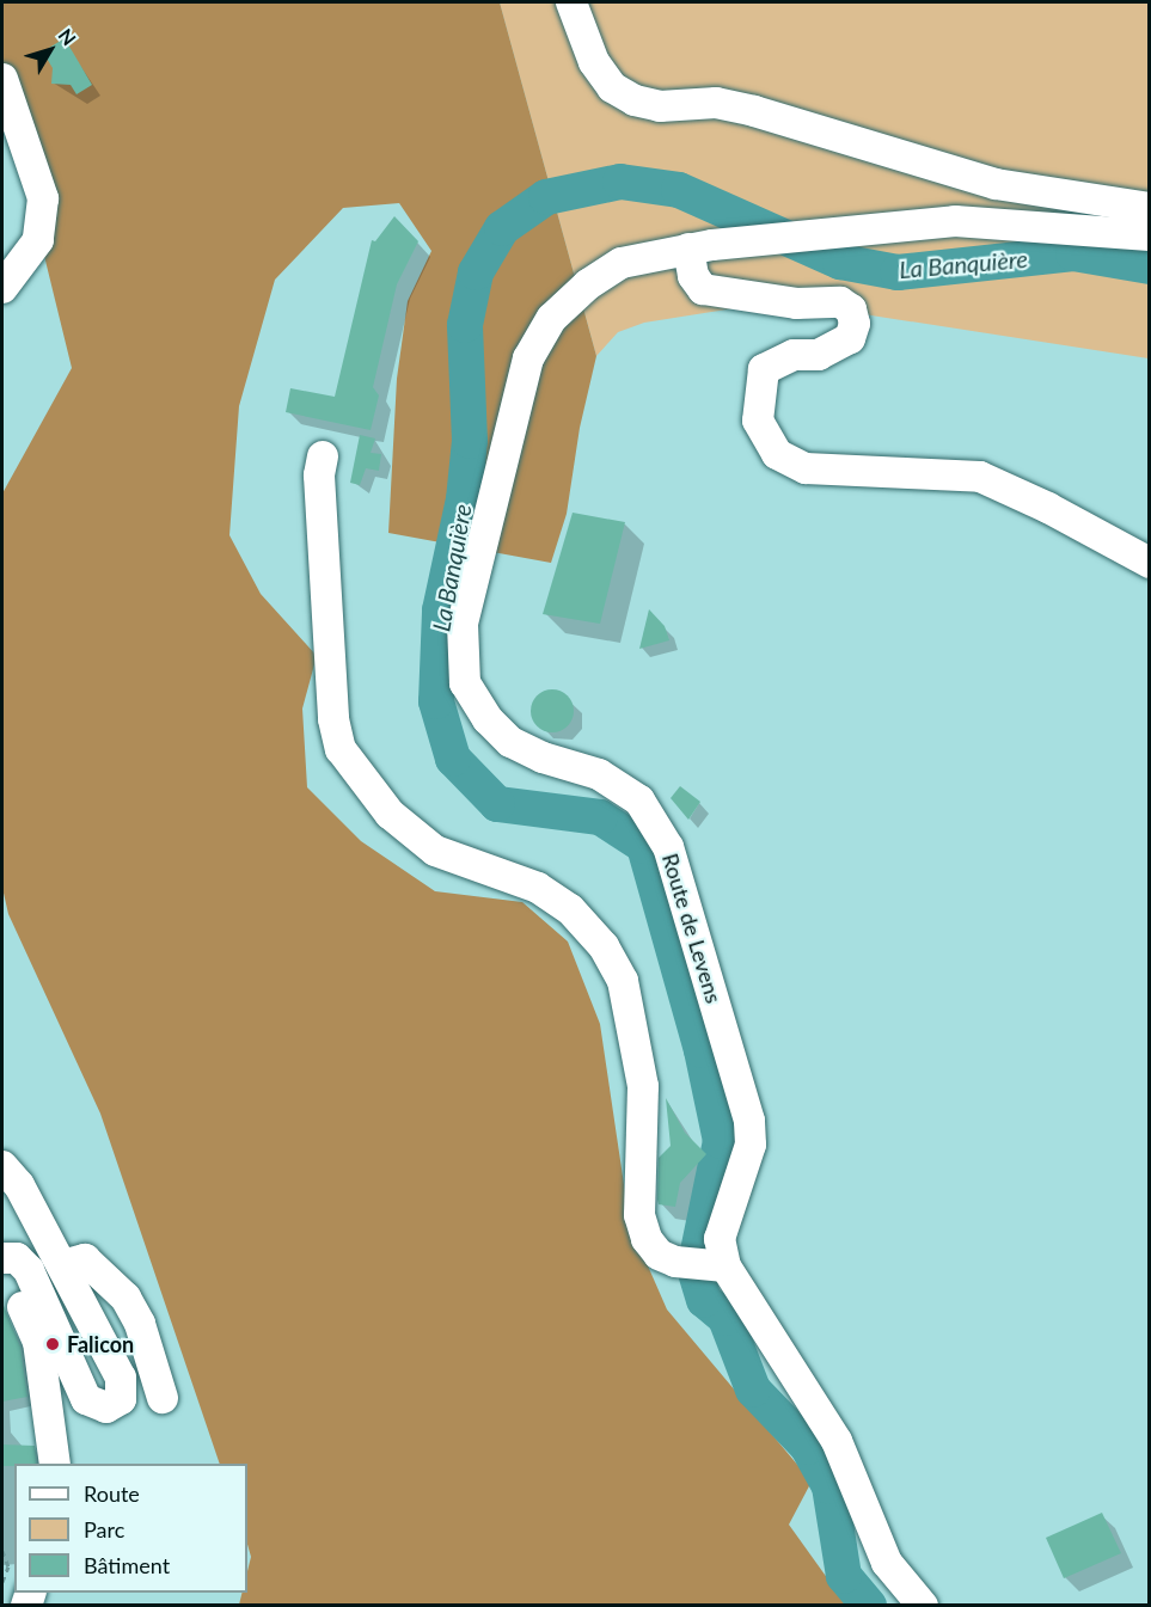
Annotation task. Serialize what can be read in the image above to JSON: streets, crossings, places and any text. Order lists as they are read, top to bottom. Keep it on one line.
{"streets":{"street":["Route de Levens"]},"water":["La Banquière"],"places":["Falicon"],"legend":["Route","Parc","Bâtiment"],"north":"top right"}
